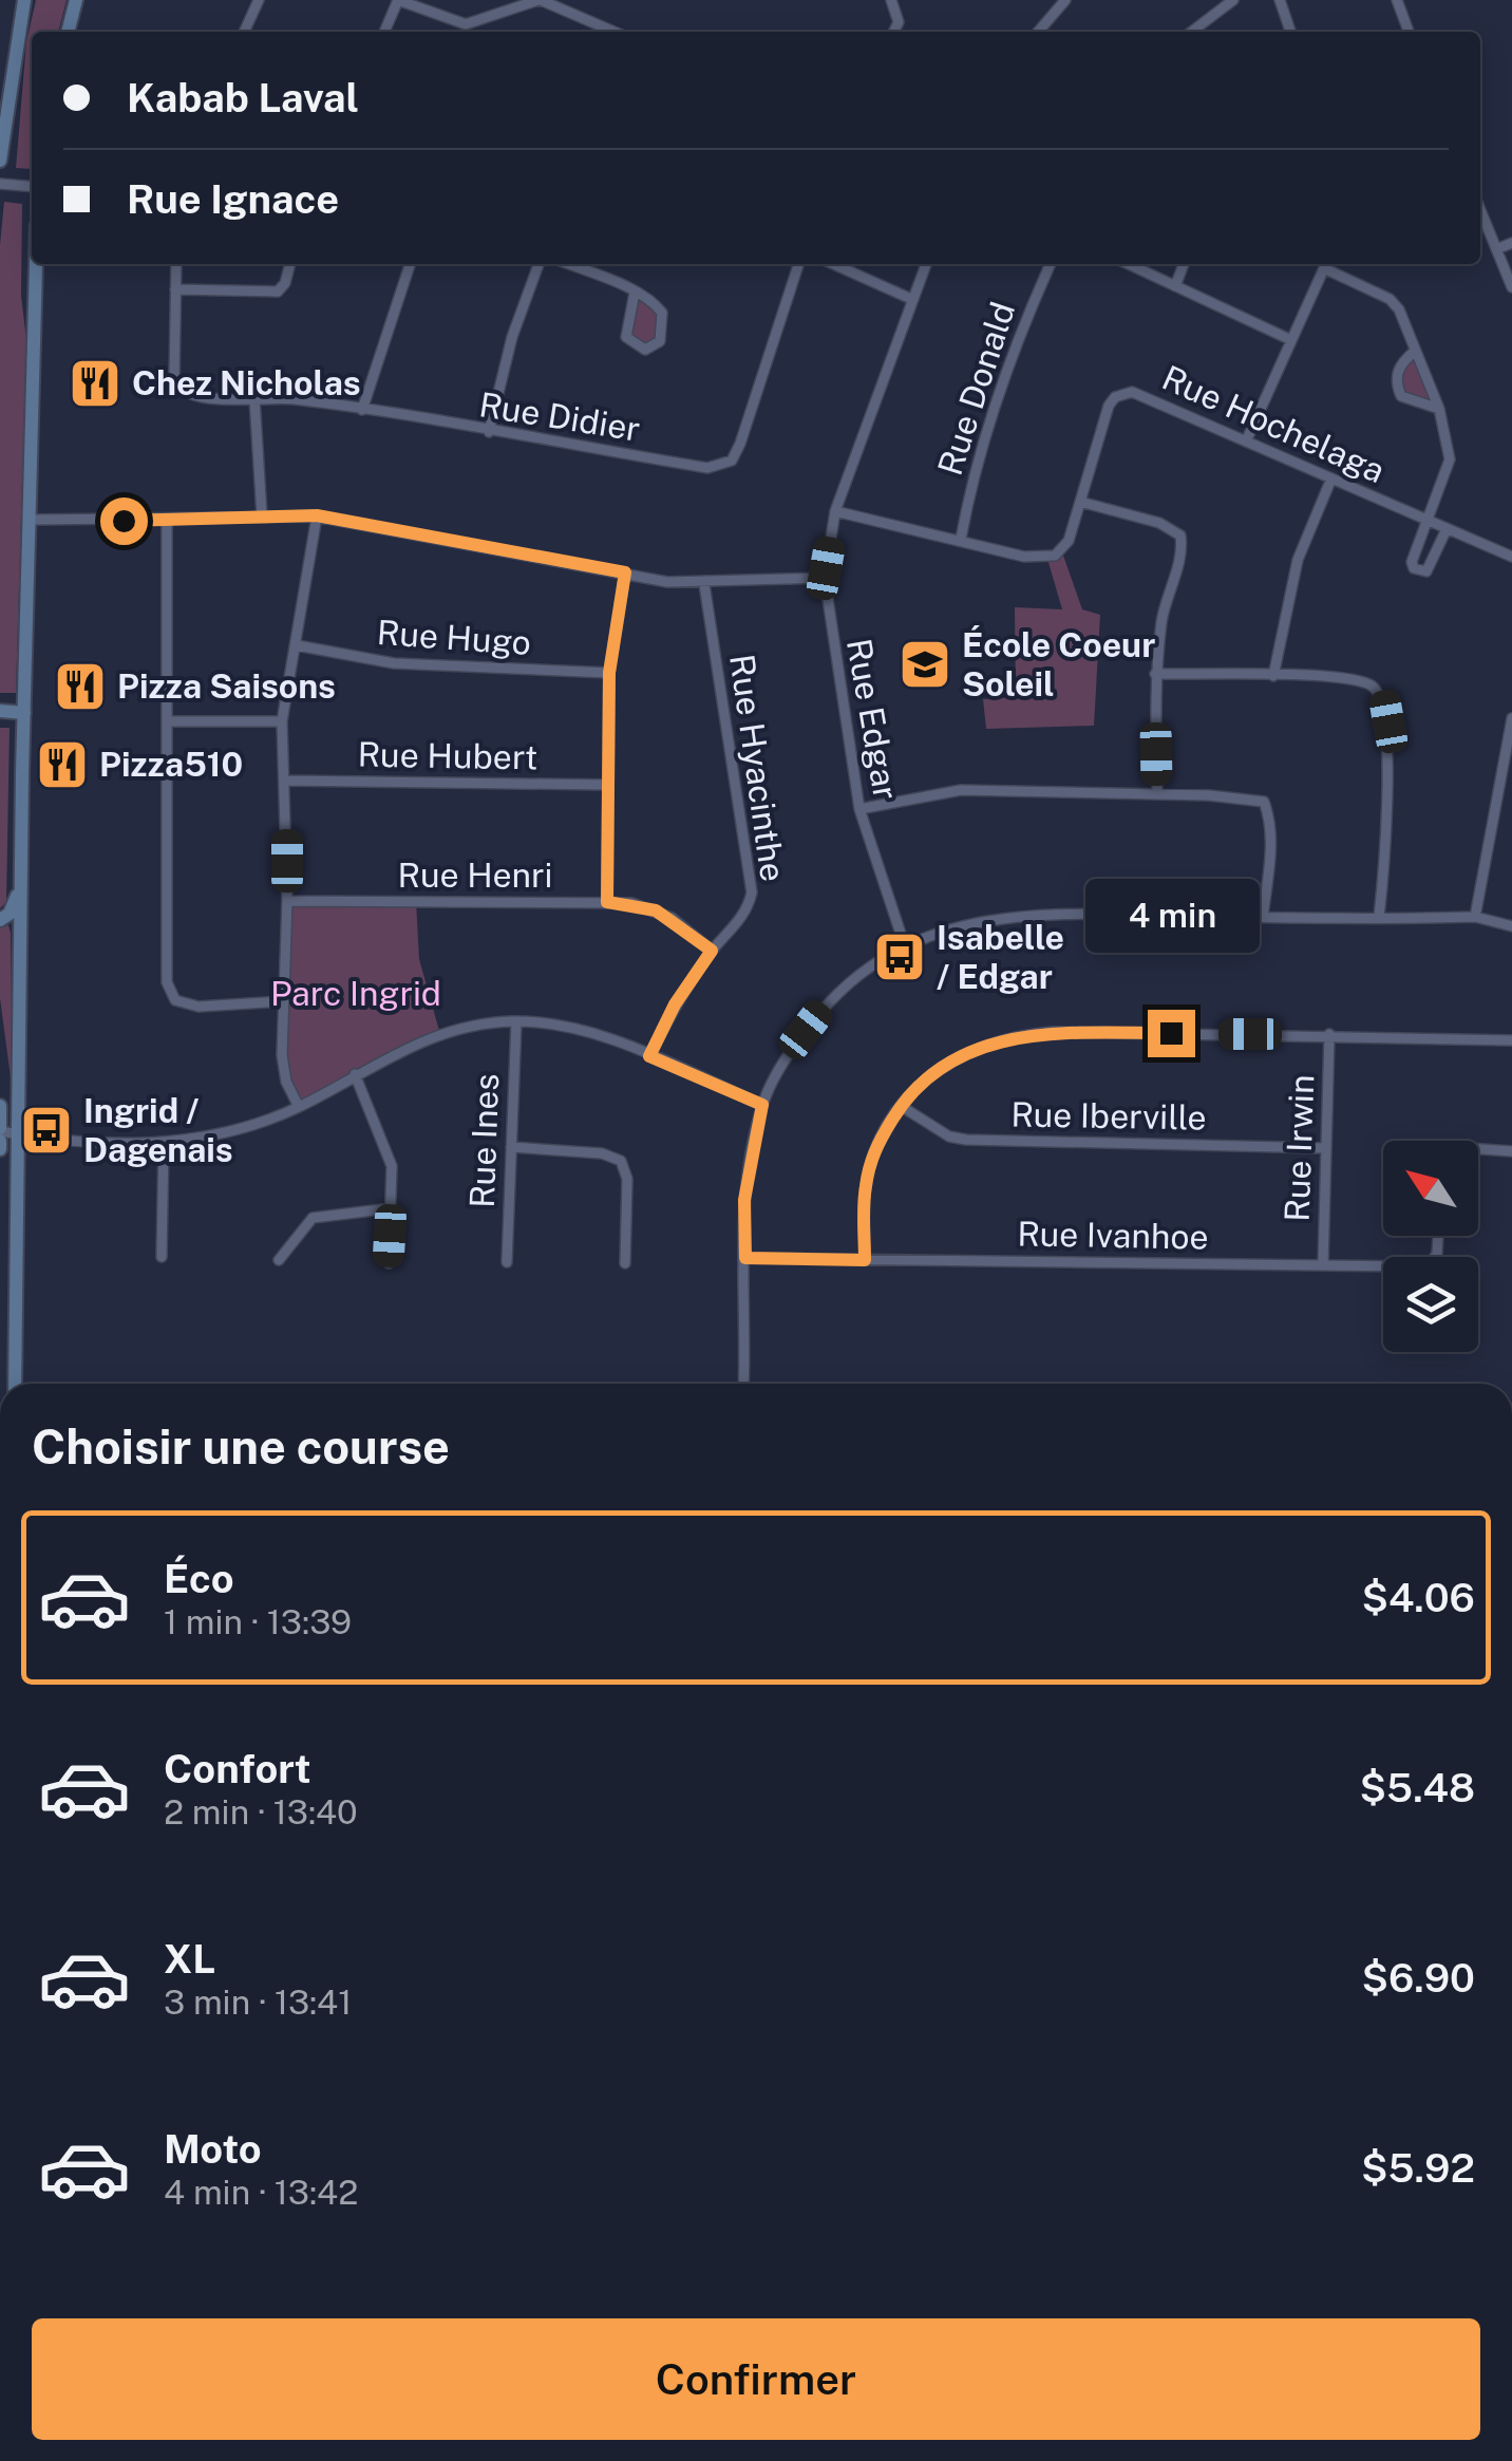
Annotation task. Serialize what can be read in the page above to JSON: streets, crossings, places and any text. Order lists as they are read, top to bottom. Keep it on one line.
{"streets":{"street":["Rue Donald","Rue Didier","Rue Hochelaga","Rue Hugo","Rue Edgar","Rue Hubert","Rue Hyacinthe","Rue Henri","Rue Iberville","Rue Ines","Rue Irwin","Rue Ivanhoe"]},"crossings":[["Rue Donald","Rue Hochelaga"],["Rue Hochelaga","Rue Edgar"],["Rue Hyacinthe","Rue Henri"],["Rue Iberville","Rue Irwin"],["Rue Irwin","Rue Ivanhoe"]],"parks":["Parc Ingrid"],"places":{"restaurant":["Chez Nicholas","Pizza Saisons","Pizza510"],"school or university":["École Coeur Soleil"],"bus stop":["Isabelle / Edgar","Ingrid / Dagenais"]},"north":"top left","page":{"banner":["Kabab Laval","Rue Ignace"],"bubble":"4 min","heading":"Choisir une course","list":[{"name":"Éco","note":"1 min · 13:39","value":"$4.06"},{"name":"Confort","note":"2 min · 13:40","value":"$5.48"},{"name":"XL","note":"3 min · 13:41","value":"$6.90"},{"name":"Moto","note":"4 min · 13:42","value":"$5.92"}],"buttons":"Confirmer"}}
